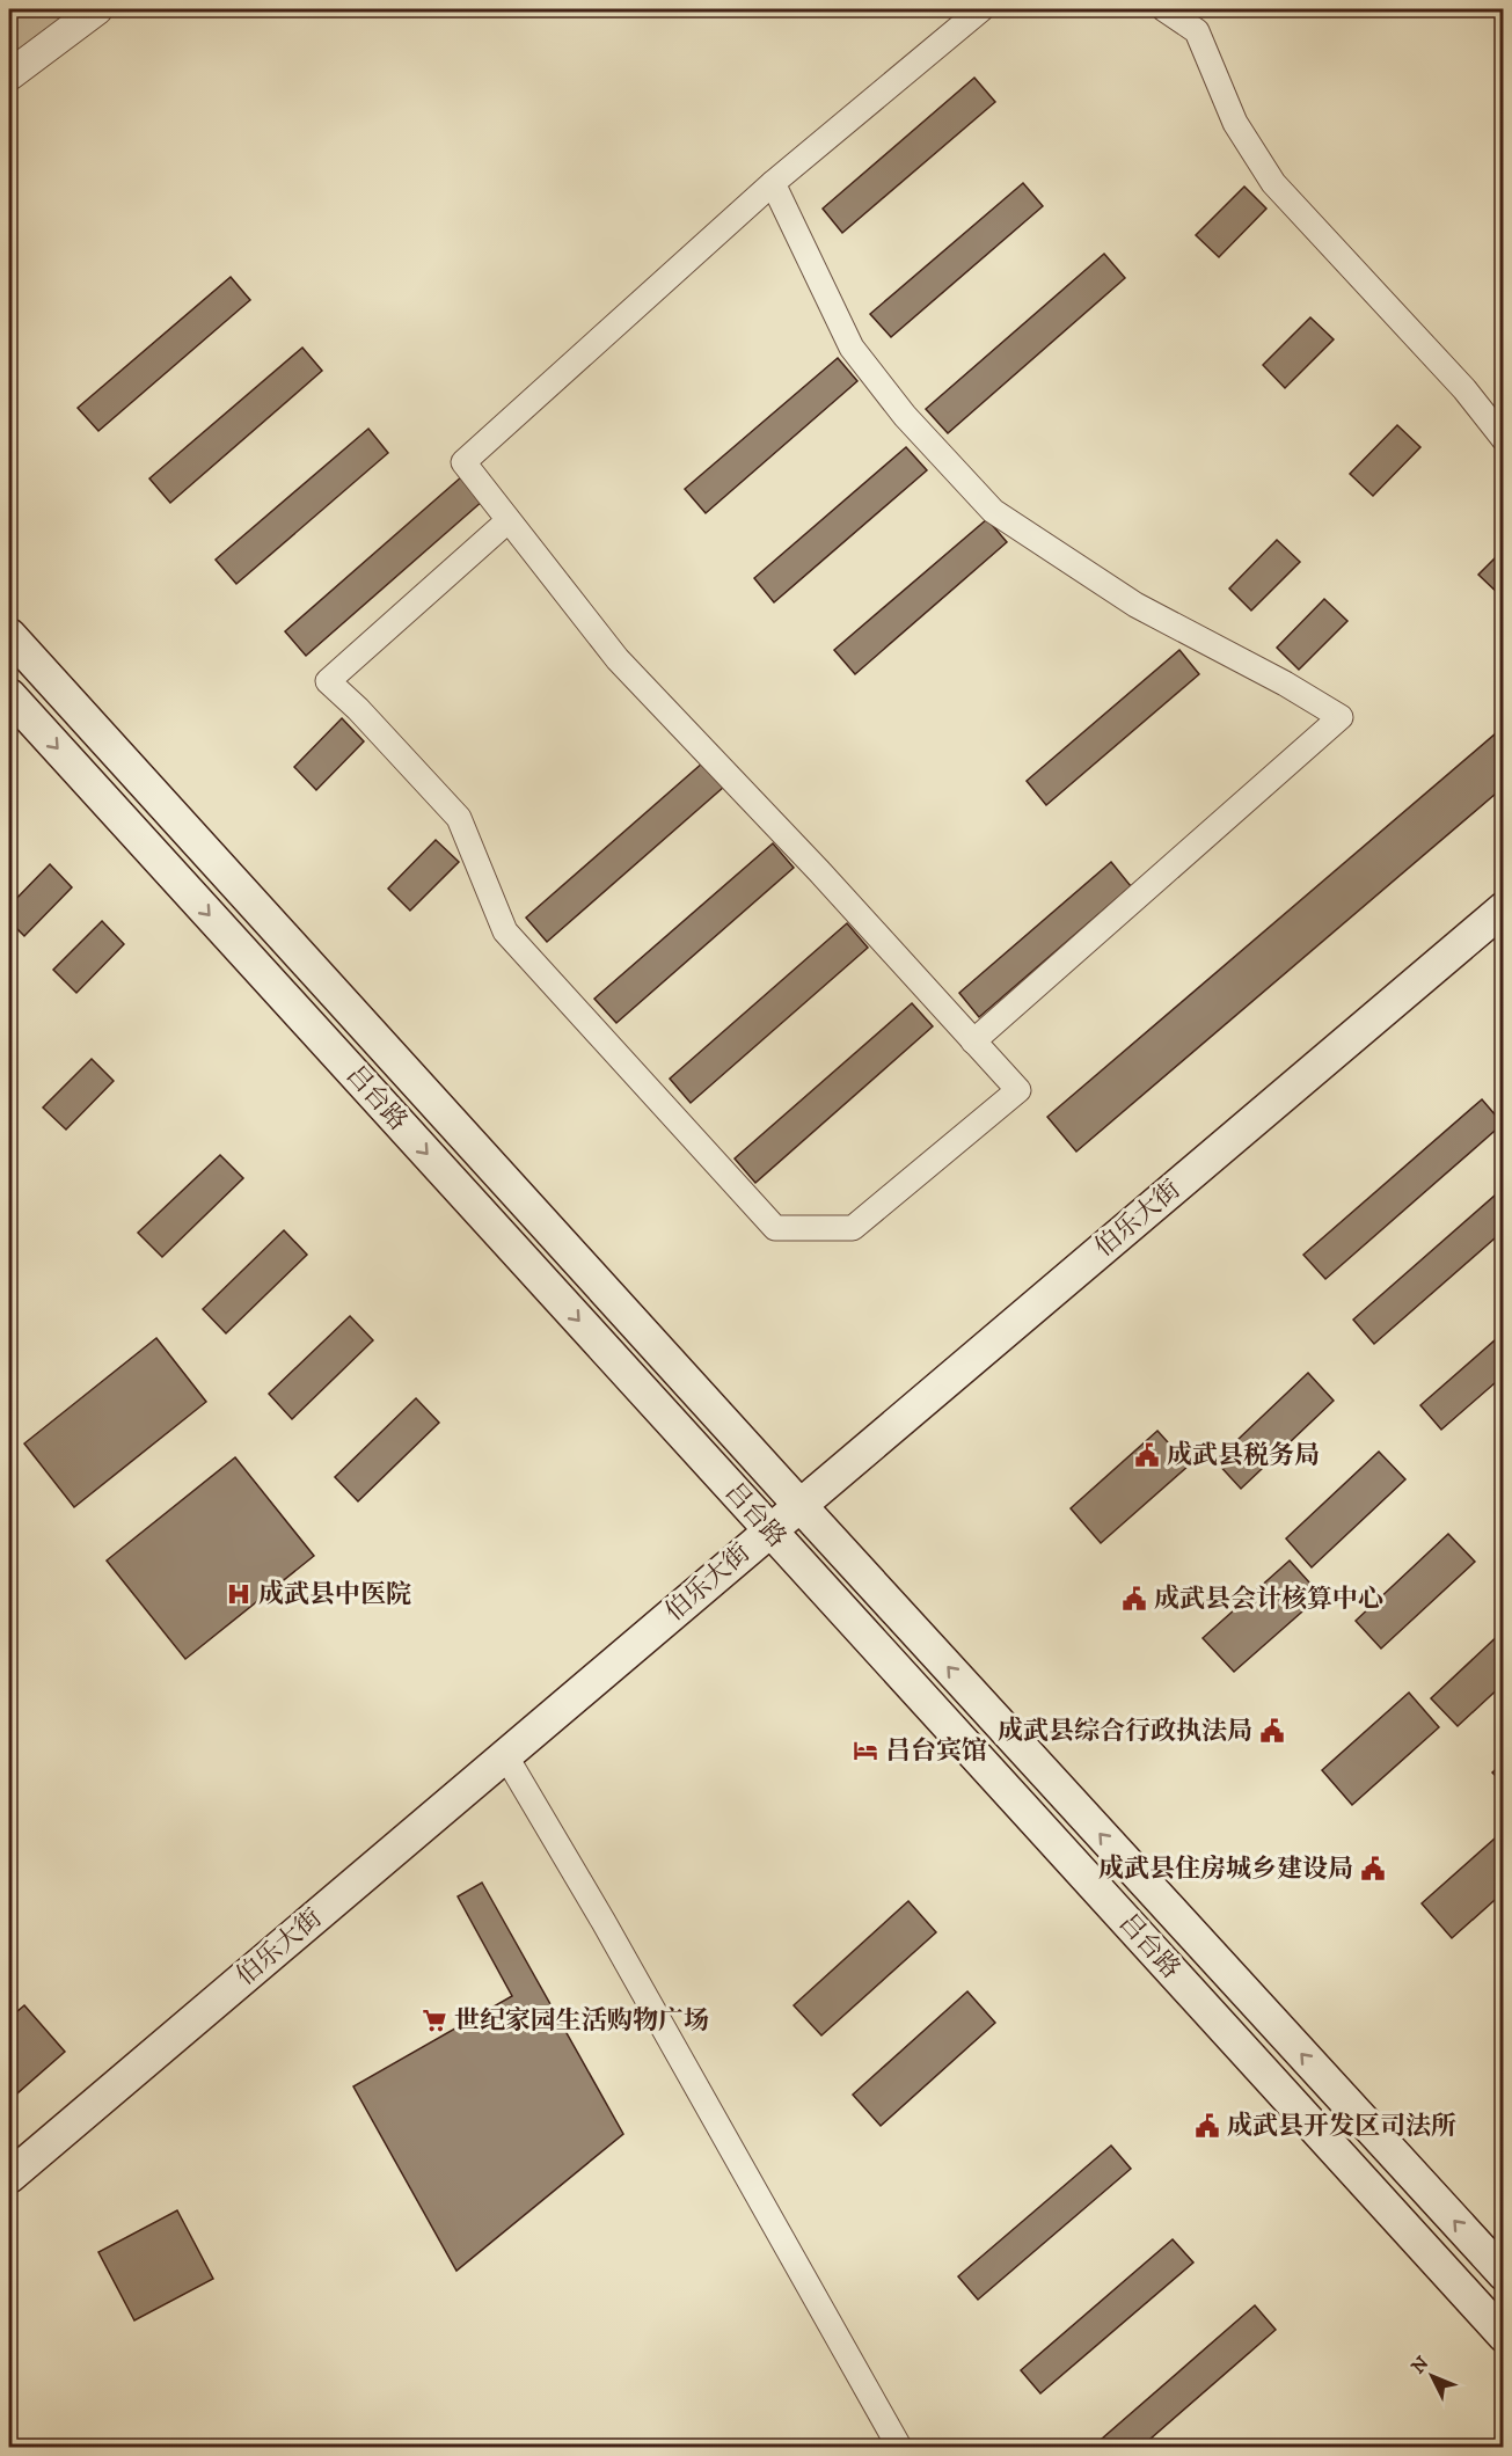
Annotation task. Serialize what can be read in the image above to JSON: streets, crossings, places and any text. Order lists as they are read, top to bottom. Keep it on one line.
{"streets":{"main road":["吕台路","伯乐大街"]},"crossings":[["吕台路","伯乐大街"]],"places":{"public building":["成武县税务局","成武县会计核算中心","成武县综合行政执法局","成武县住房城乡建设局","成武县开发区司法所"],"hospital":["成武县中医院"],"hotel":["吕台宾馆"],"supermarket":["世纪家园生活购物广场"]},"north":"top left"}
